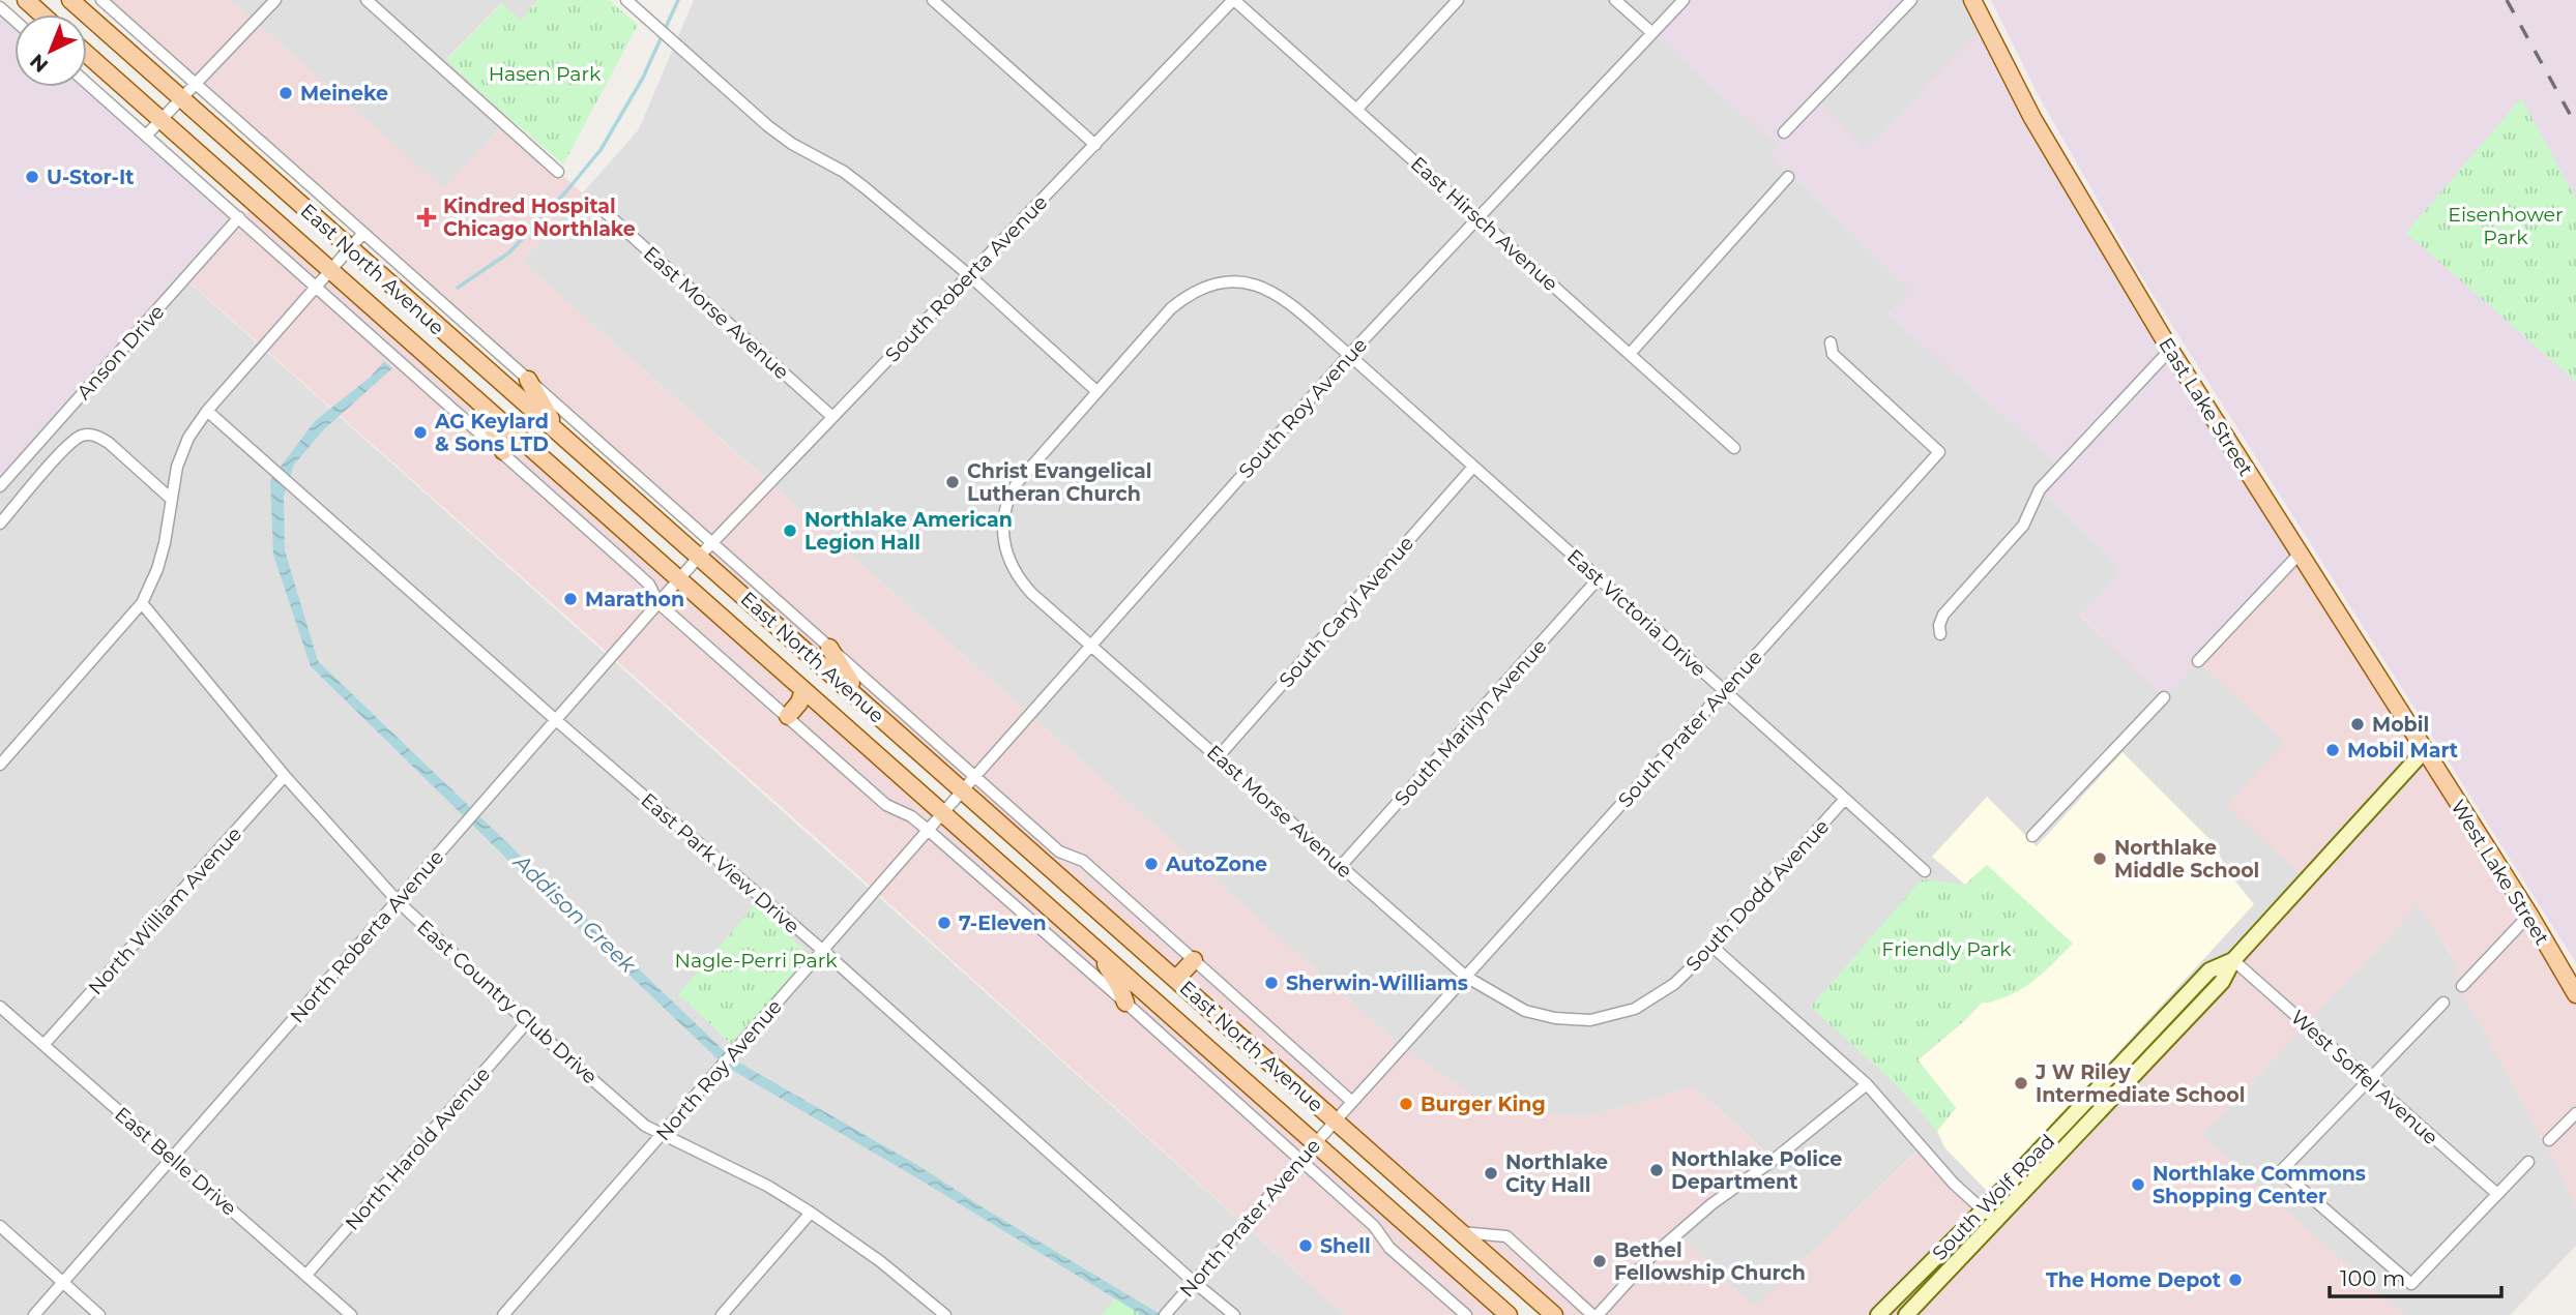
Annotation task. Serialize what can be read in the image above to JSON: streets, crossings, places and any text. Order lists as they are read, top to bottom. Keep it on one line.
{"streets":{"main road":["East North Avenue","East Lake Street","West Lake Street","South Wolf Road"],"street":["East Hirsch Avenue","South Roberta Avenue","East Morse Avenue","Anson Drive","South Roy Avenue","South Caryl Avenue","East Victoria Drive","South Marilyn Avenue","South Prater Avenue","East Park View Drive","South Dodd Avenue","North William Avenue","North Roberta Avenue","East Country Club Drive","North Roy Avenue","West Soffel Avenue","North Harold Avenue","East Belle Drive","North Prater Avenue"]},"crossings":[["East Hirsch Avenue","South Roberta Avenue"],["East Hirsch Avenue","South Roy Avenue"],["East North Avenue","South Roberta Avenue"],["East North Avenue","South Roy Avenue"],["East North Avenue","South Prater Avenue"],["East North Avenue","North Roberta Avenue"],["East North Avenue","North Roy Avenue"],["East North Avenue","North Prater Avenue"],["South Roberta Avenue","East Morse Avenue"],["South Roberta Avenue","North Roberta Avenue"],["East Morse Avenue","South Roy Avenue"],["East Morse Avenue","South Caryl Avenue"],["East Morse Avenue","East Victoria Drive"],["East Morse Avenue","South Marilyn Avenue"],["East Morse Avenue","South Prater Avenue"],["East Morse Avenue","South Dodd Avenue"],["East Lake Street","West Lake Street"],["East Lake Street","South Wolf Road"],["South Roy Avenue","East Victoria Drive"],["South Roy Avenue","North Roy Avenue"],["South Caryl Avenue","East Victoria Drive"],["East Victoria Drive","South Marilyn Avenue"],["East Victoria Drive","South Prater Avenue"],["East Victoria Drive","South Dodd Avenue"],["South Prater Avenue","South Dodd Avenue"],["South Prater Avenue","North Prater Avenue"],["East Park View Drive","North Roberta Avenue"],["East Park View Drive","North Roy Avenue"],["East Park View Drive","North Prater Avenue"],["West Lake Street","South Wolf Road"],["North William Avenue","East Country Club Drive"],["North William Avenue","East Belle Drive"],["North Roberta Avenue","East Country Club Drive"],["North Roberta Avenue","East Belle Drive"],["East Country Club Drive","North Roy Avenue"],["East Country Club Drive","North Harold Avenue"],["West Soffel Avenue","South Wolf Road"],["North Harold Avenue","East Belle Drive"]],"water":["Addison Creek"],"parks":["Hasen Park","Eisenhower Park","Friendly Park","Nagle-Perri Park"],"places":{"other":["Meineke","U-Stor-It","AG Keylard & Sons LTD","Christ Evangelical Lutheran Church","Northlake American Legion Hall","Marathon","Mobil","Mobil Mart","Northlake Middle School","AutoZone","7-Eleven","Sherwin-Williams","J W Riley Intermediate School","Burger King","Northlake Police Department","Northlake City Hall","Northlake Commons Shopping Center","Shell","Bethel Fellowship Church","The Home Depot"],"health":["Kindred Hospital Chicago Northlake"]},"scale_bar":"100 m","north":"bottom left"}
